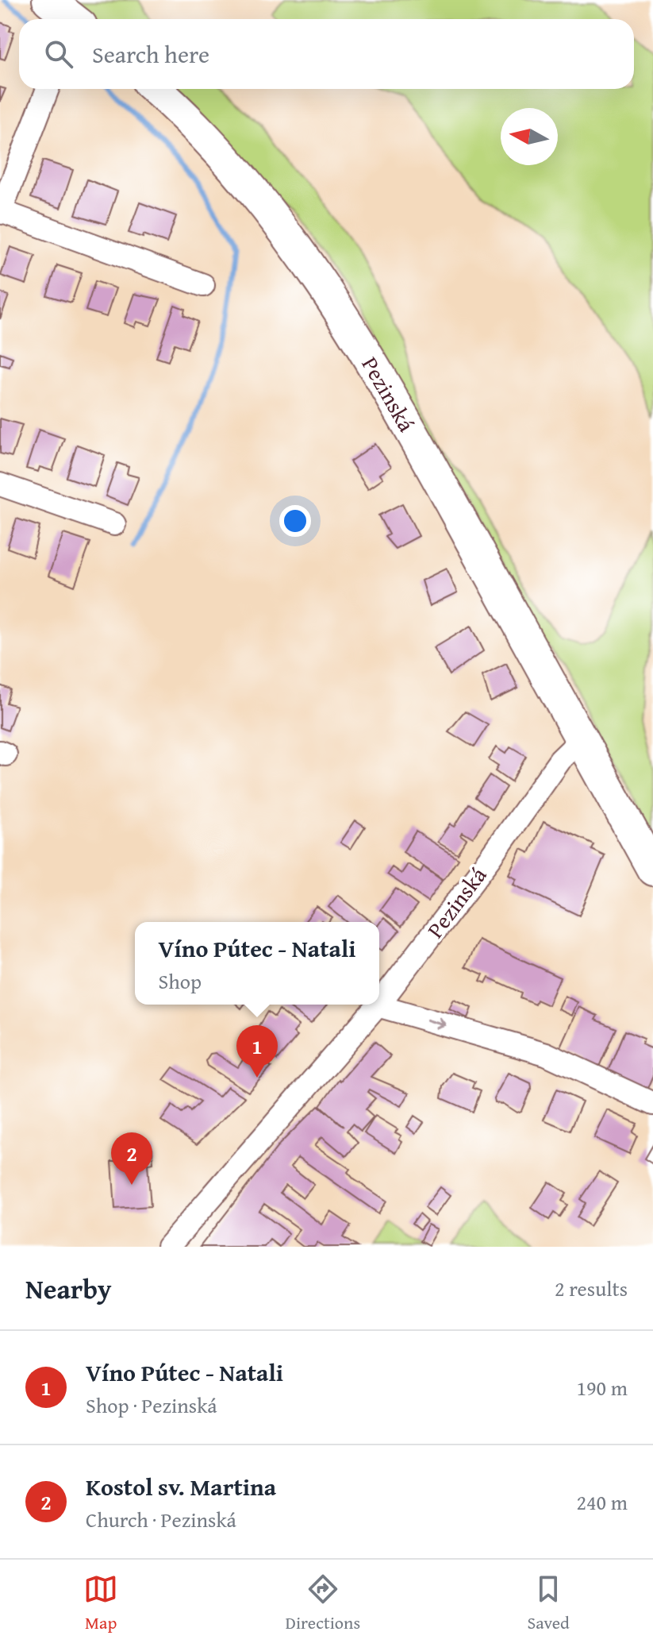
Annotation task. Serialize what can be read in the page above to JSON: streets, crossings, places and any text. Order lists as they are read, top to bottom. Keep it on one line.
{"streets":{"main road":["Pezinská"]},"north":"left","page":{"search":"Search here","popup":["Víno Pútec - Natali","Shop"],"pins":["1","2"],"heading":["Nearby","2 results"],"list":[{"mark":"1","name":"Víno Pútec - Natali","note":"Shop · Pezinská","value":"190 m"},{"mark":"2","name":"Kostol sv. Martina","note":"Church · Pezinská","value":"240 m"}],"nav":["Map","Directions","Saved"]}}
